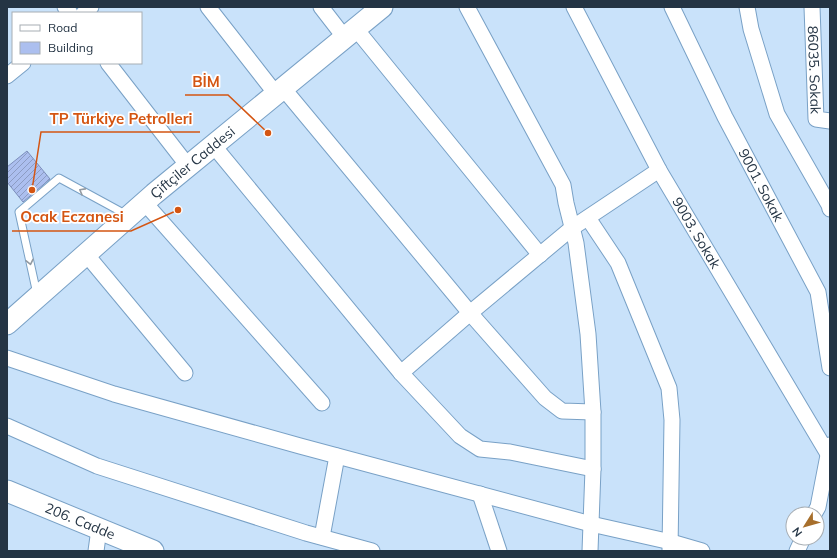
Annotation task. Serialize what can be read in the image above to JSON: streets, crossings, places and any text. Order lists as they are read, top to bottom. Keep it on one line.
{"streets":{"street":["86035. Sokak","Çiftçiler Caddesi","9001. Sokak","9003. Sokak","206. Cadde"]},"places":["BİM","TP Türkiye Petrolleri","Ocak Eczanesi"],"legend":["Road","Building"],"north":"bottom left"}
